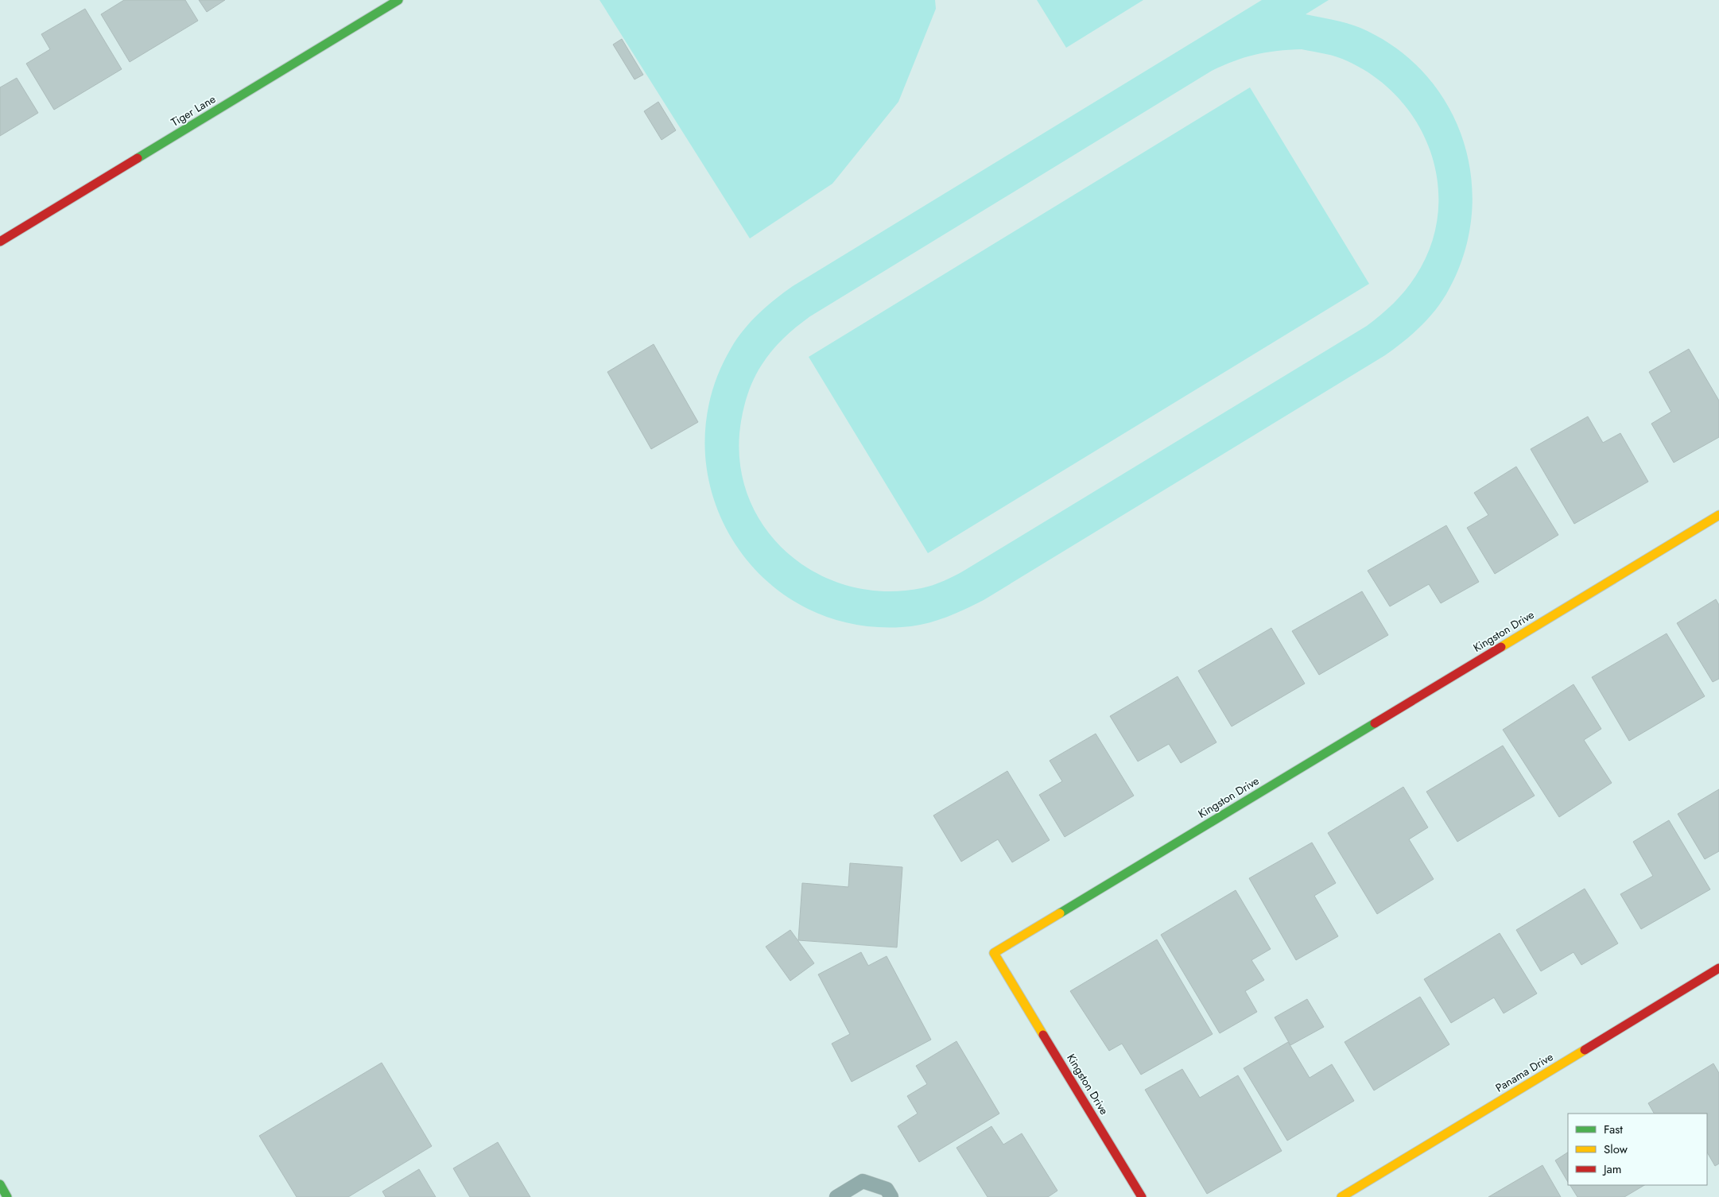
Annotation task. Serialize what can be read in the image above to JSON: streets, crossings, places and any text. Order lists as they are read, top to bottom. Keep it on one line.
{"streets":{"street":["Tiger Lane","Kingston Drive","Panama Drive"]},"legend":["Fast","Slow","Jam"]}
